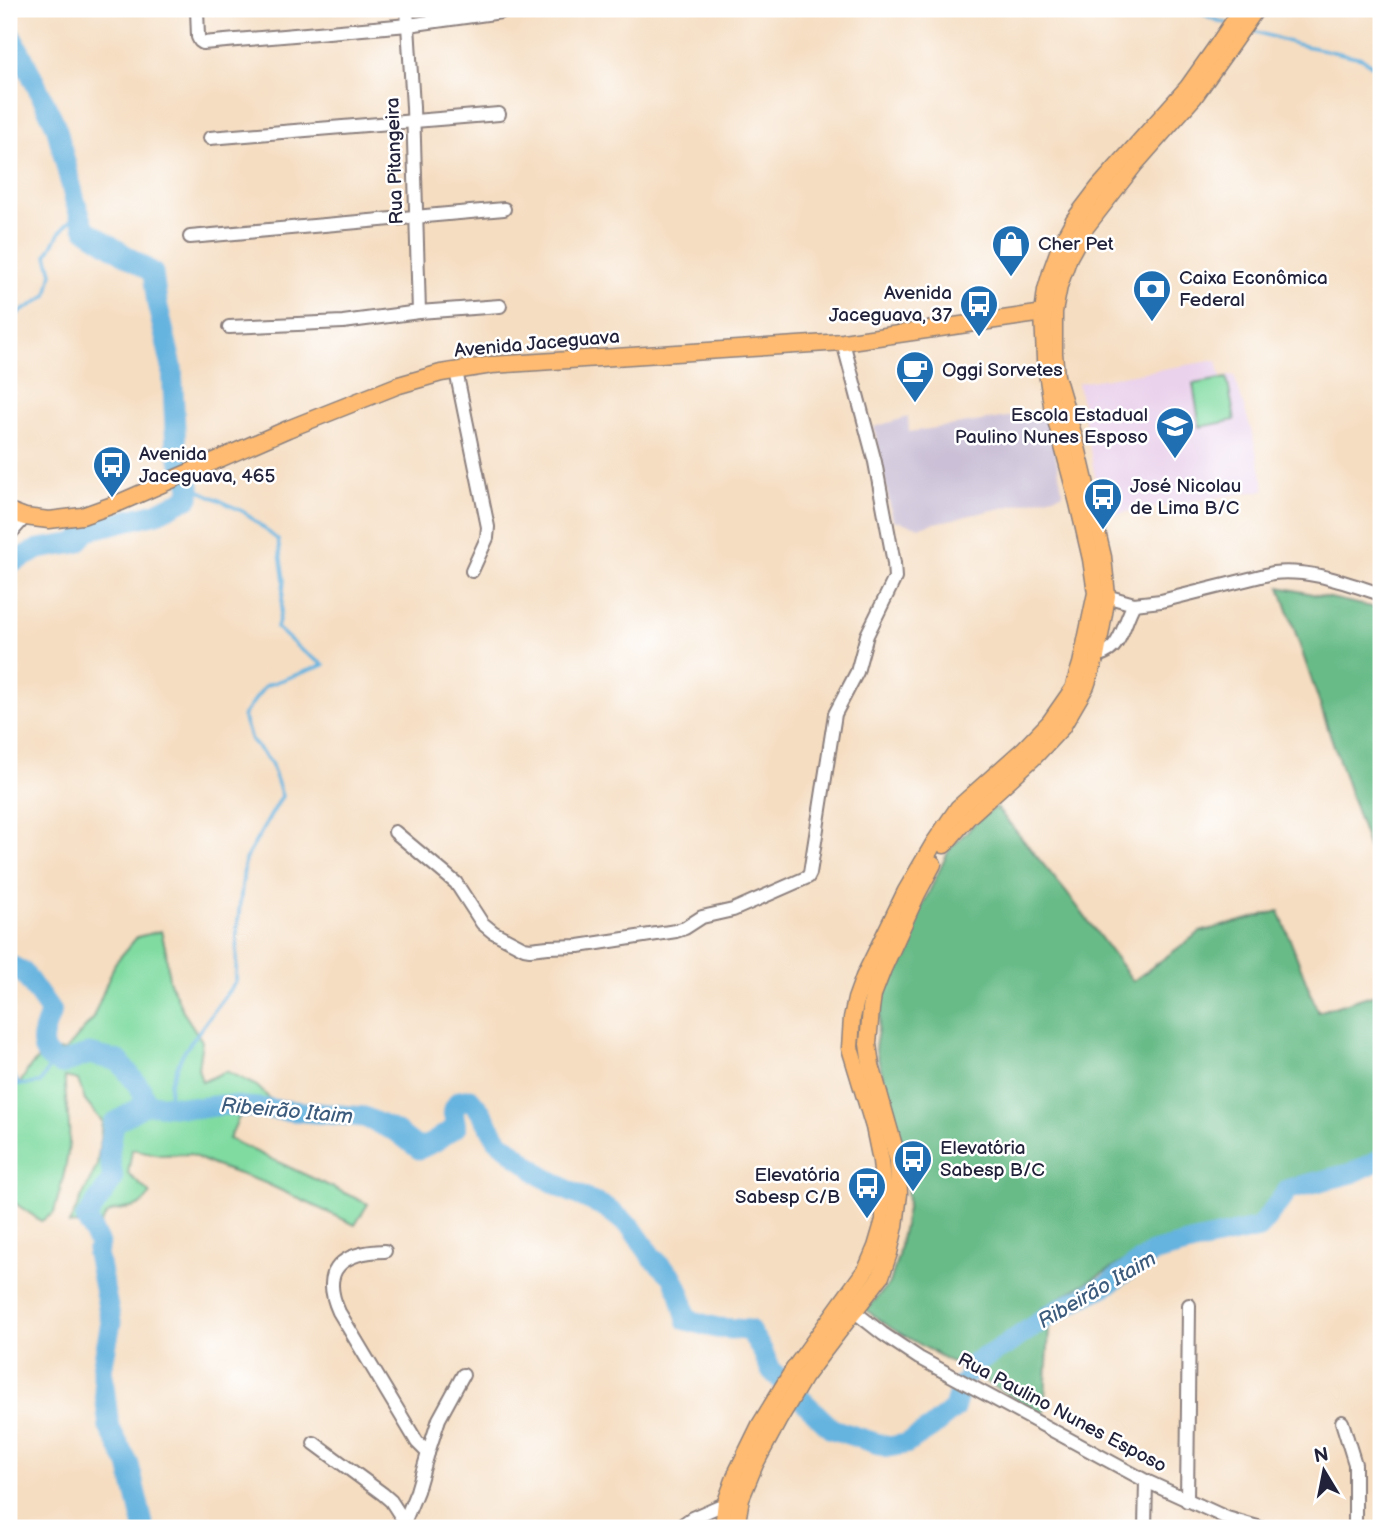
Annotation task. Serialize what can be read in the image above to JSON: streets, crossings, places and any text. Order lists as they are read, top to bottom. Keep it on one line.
{"streets":{"main road":["Avenida Jaceguava"],"street":["Rua Pitangeira","Rua Paulino Nunes Esposo"]},"water":["Ribeirão Itaim"],"places":{"shop":["Cher Pet"],"bank":["Caixa Econômica Federal"],"bus stop":["Avenida Jaceguava, 37","Avenida Jaceguava, 465","José Nicolau de Lima B/C","Elevatória Sabesp B/C","Elevatória Sabesp C/B"],"cafe":["Oggi Sorvetes"],"school or university":["Escola Estadual Paulino Nunes Esposo"]},"north":"top"}
